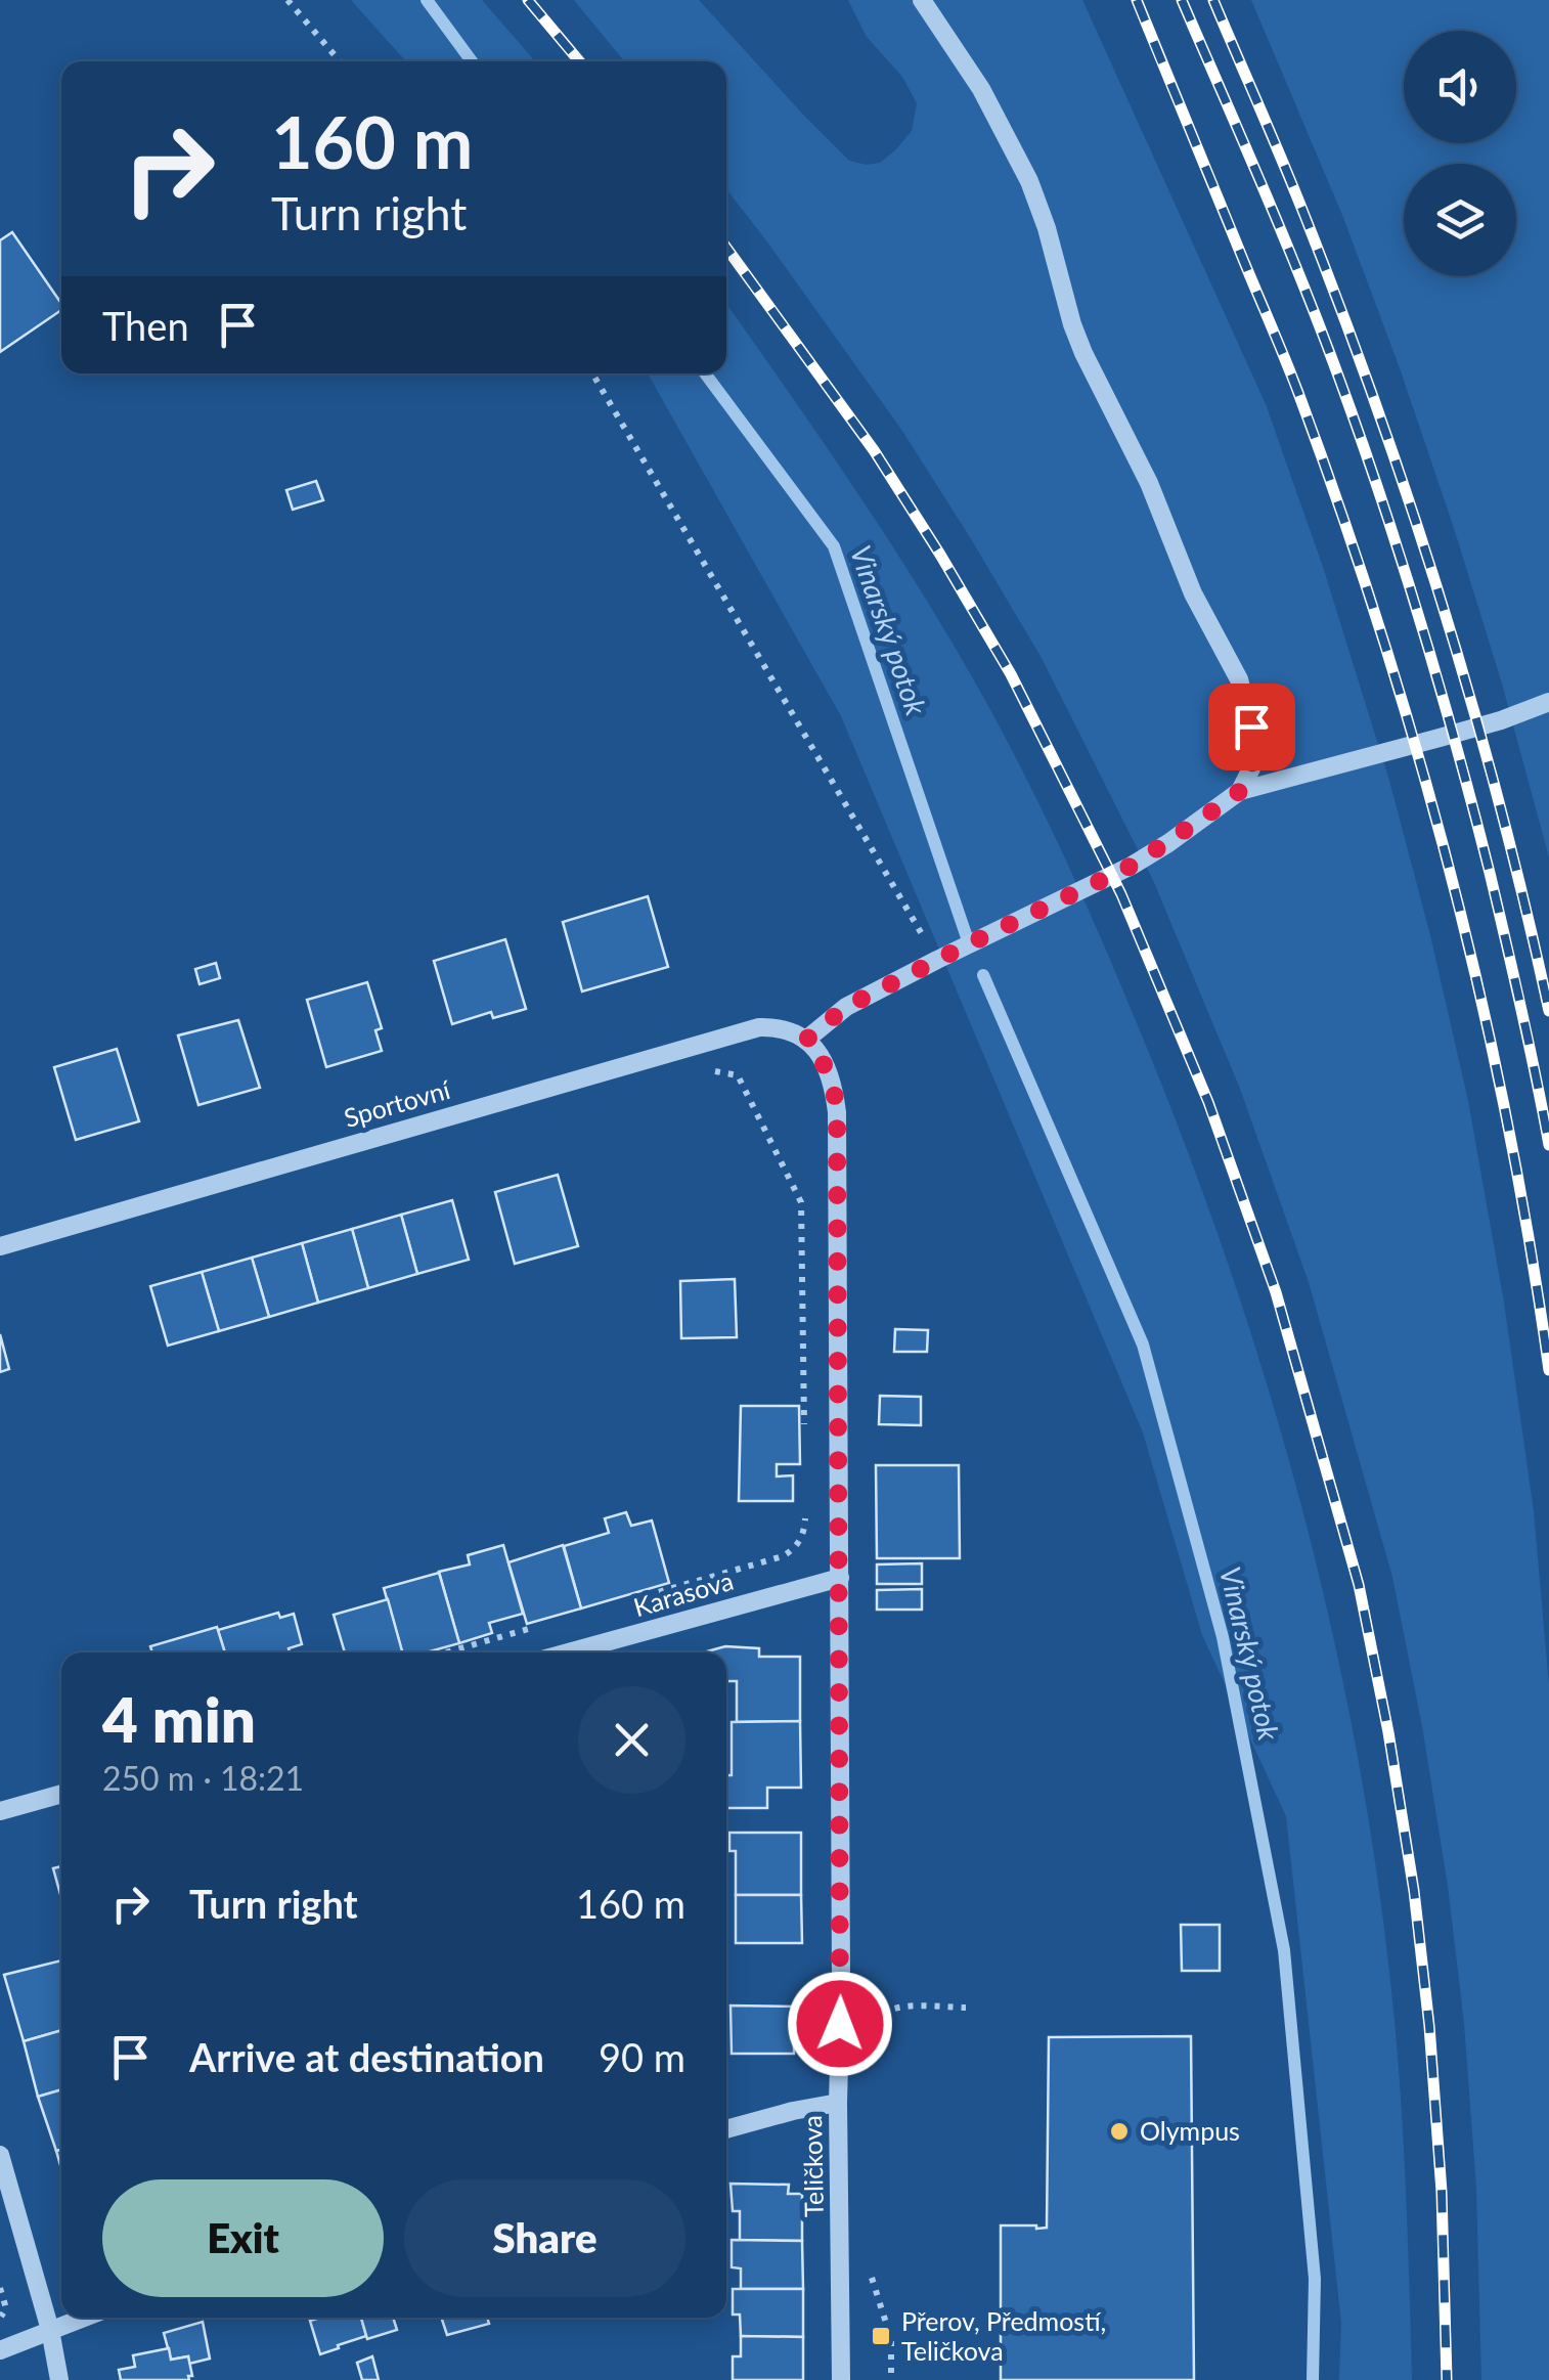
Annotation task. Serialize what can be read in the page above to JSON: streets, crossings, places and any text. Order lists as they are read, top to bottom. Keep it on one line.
{"streets":{"street":["Sportovní","Karasova","Teličkova"]},"crossings":[["Sportovní","Teličkova"],["Karasova","Teličkova"]],"water":["Vinarský potok"],"places":{"other":["Olympus"],"transit":["Přerov, Předmostí, Teličkova"]},"page":{"turn":["160 m","Turn right"],"then":"Then","heading":["4 min","250 m · 18:21"],"list":[{"name":"Turn right","value":"160 m"},{"name":"Arrive at destination","value":"90 m"}],"buttons":["Exit","Share"]}}
